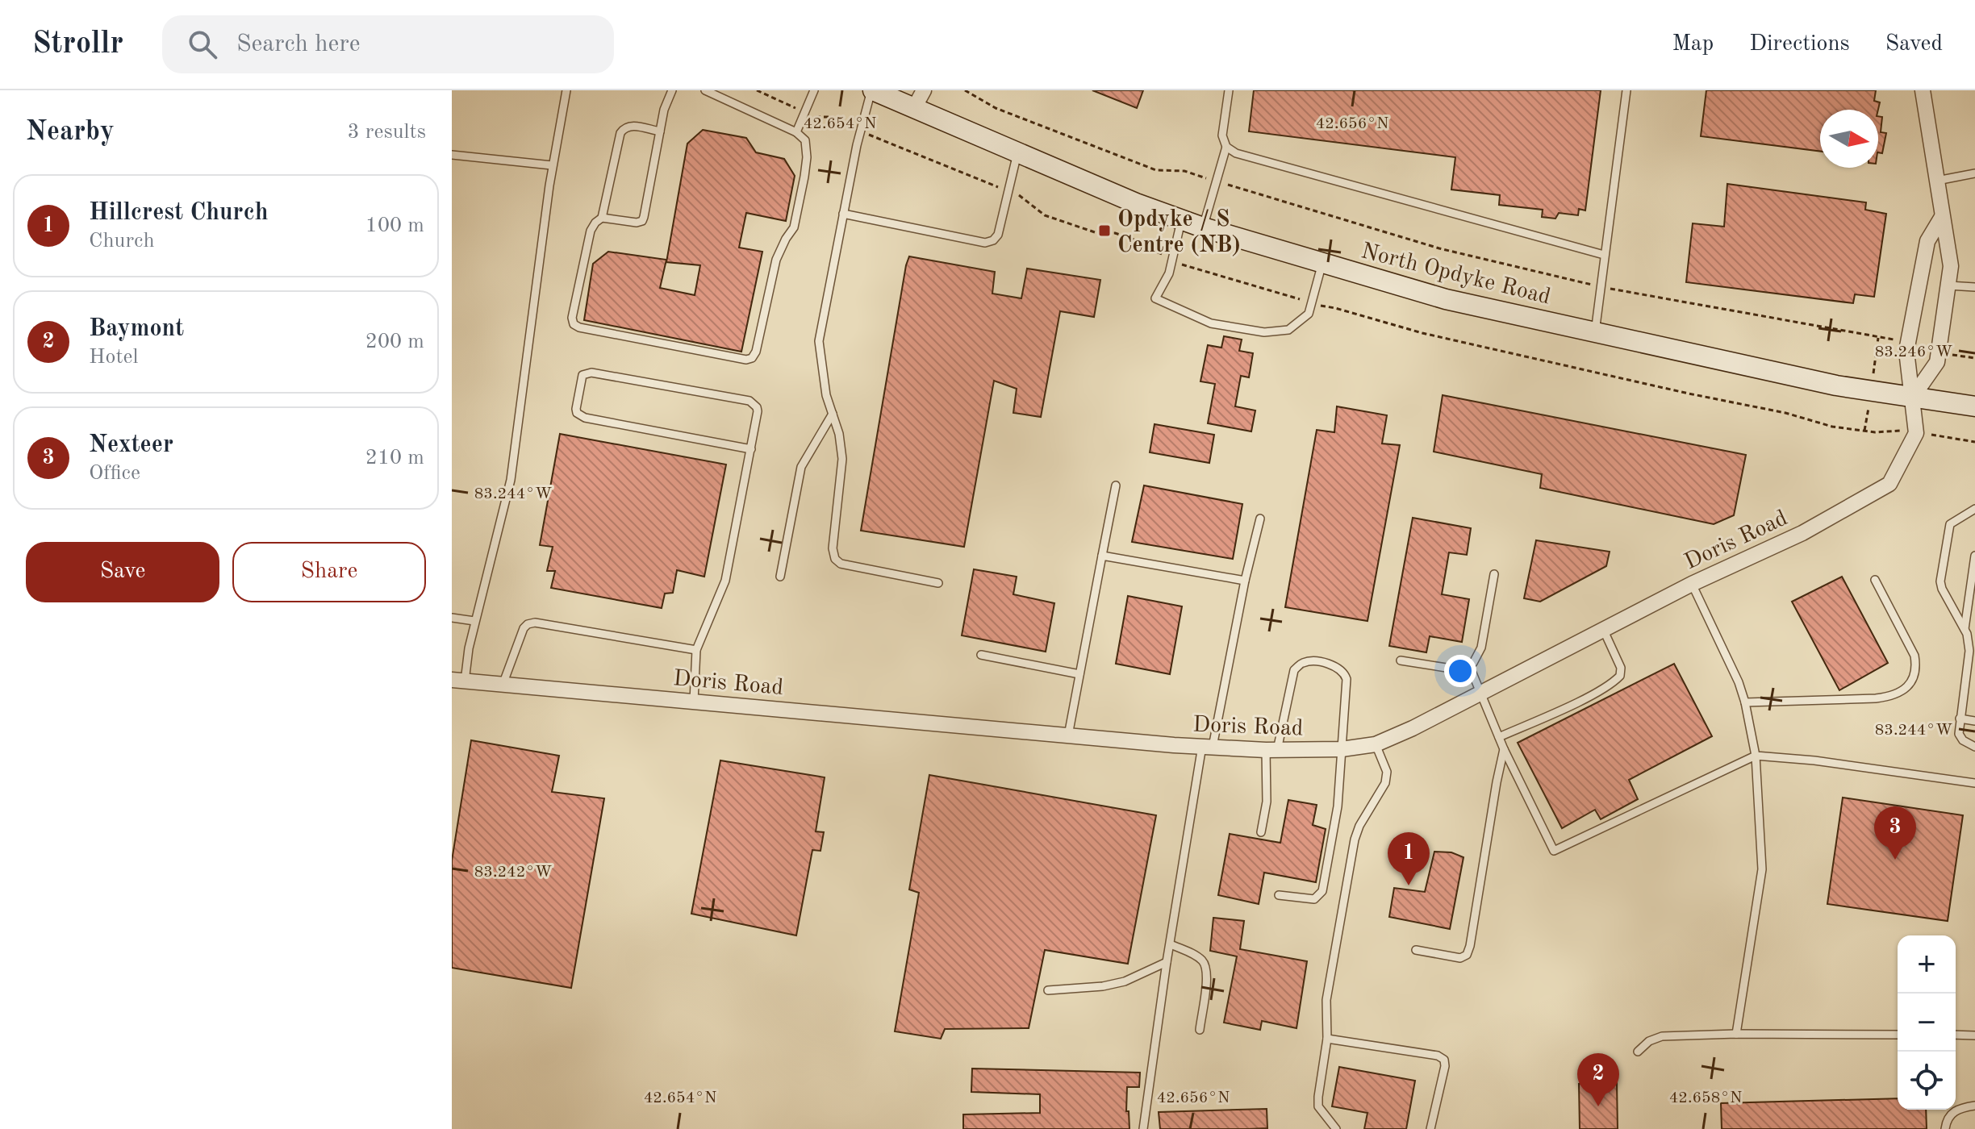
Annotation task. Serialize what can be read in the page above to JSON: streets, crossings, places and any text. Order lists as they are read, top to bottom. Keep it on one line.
{"streets":{"main road":["North Opdyke Road"],"street":["Doris Road"]},"crossings":[["North Opdyke Road","Doris Road"]],"places":{"transit":["Opdyke / S Centre (NB)"]},"north":"right","page":{"header":"Strollr","search":"Search here","nav":["Map","Directions","Saved"],"heading":["Nearby","3 results"],"list":[{"mark":"1","name":"Hillcrest Church","note":"Church","value":"100 m"},{"mark":"2","name":"Baymont","note":"Hotel","value":"200 m"},{"mark":"3","name":"Nexteer","note":"Office","value":"210 m"}],"buttons":["Save","Share"],"pins":["3","1","2"],"map_buttons":["+","−"]},"coordinates":["42.654°N","42.656°N","83.246°W","83.244°W","83.242°W","42.658°N"]}
